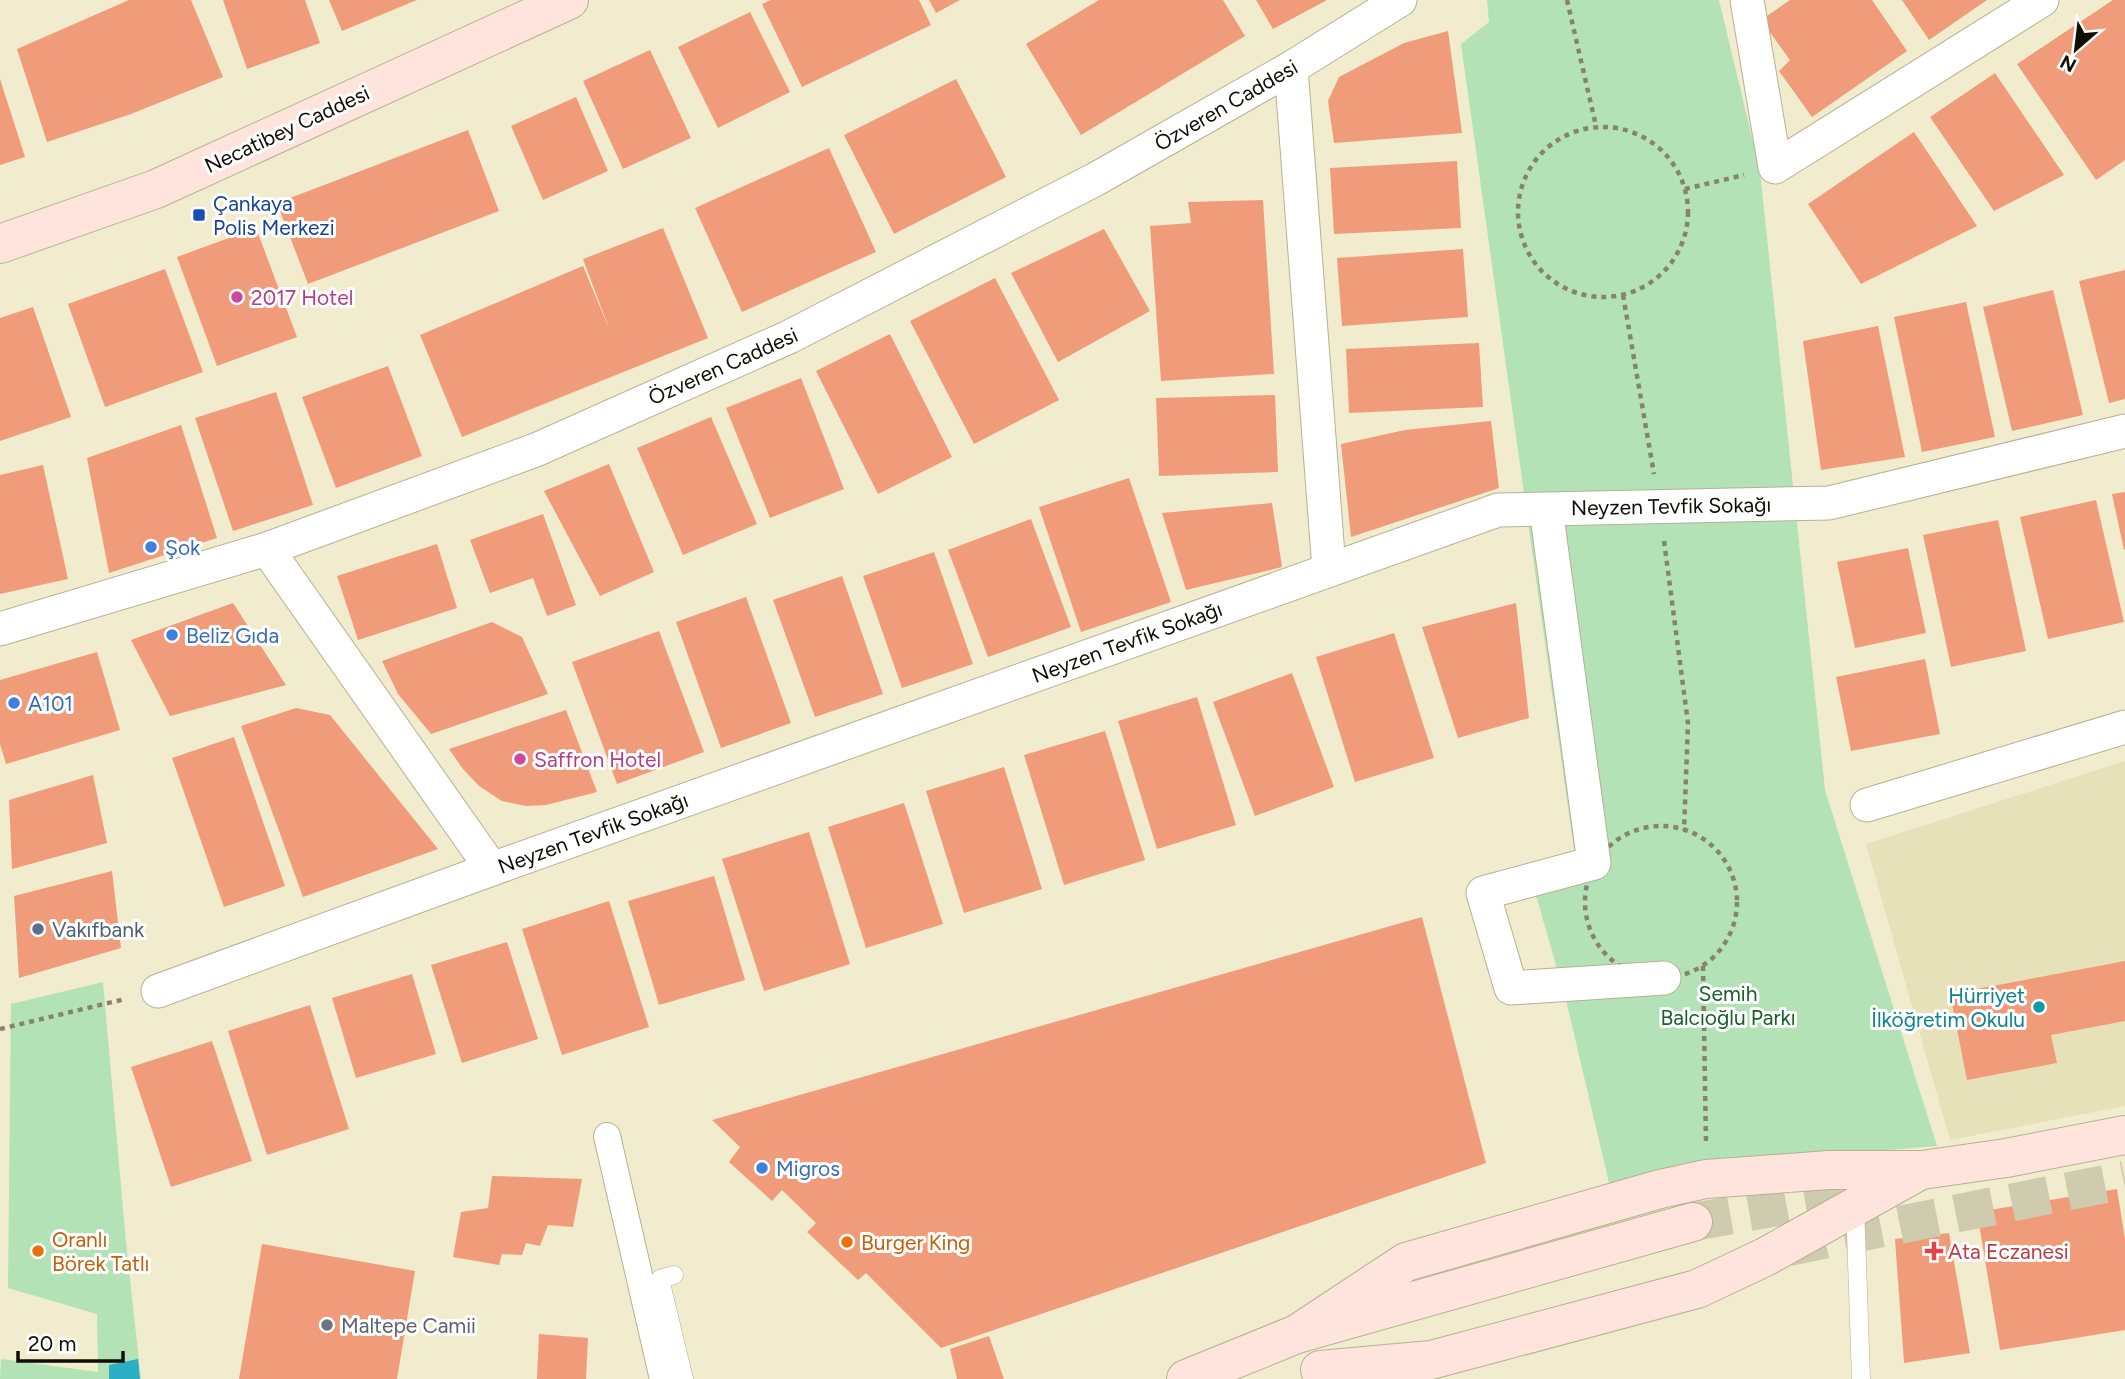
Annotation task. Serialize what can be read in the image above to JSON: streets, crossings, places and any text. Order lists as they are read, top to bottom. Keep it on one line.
{"streets":{"main road":["Necatibey Caddesi"],"street":["Özveren Caddesi","Neyzen Tevfik Sokağı"]},"parks":["Semih Balcıoğlu Parkı"],"places":{"transit":["Çankaya Polis Merkezi"],"other":["2017 Hotel","Şok","Beliz Gıda","A101","Saffron Hotel","Vakıfbank","Hürriyet İlköğretim Okulu","Migros","Burger King","Oranlı Börek Tatlı","Maltepe Camii"],"health":["Ata Eczanesi"]},"scale_bar":"20 m","north":"bottom left"}
